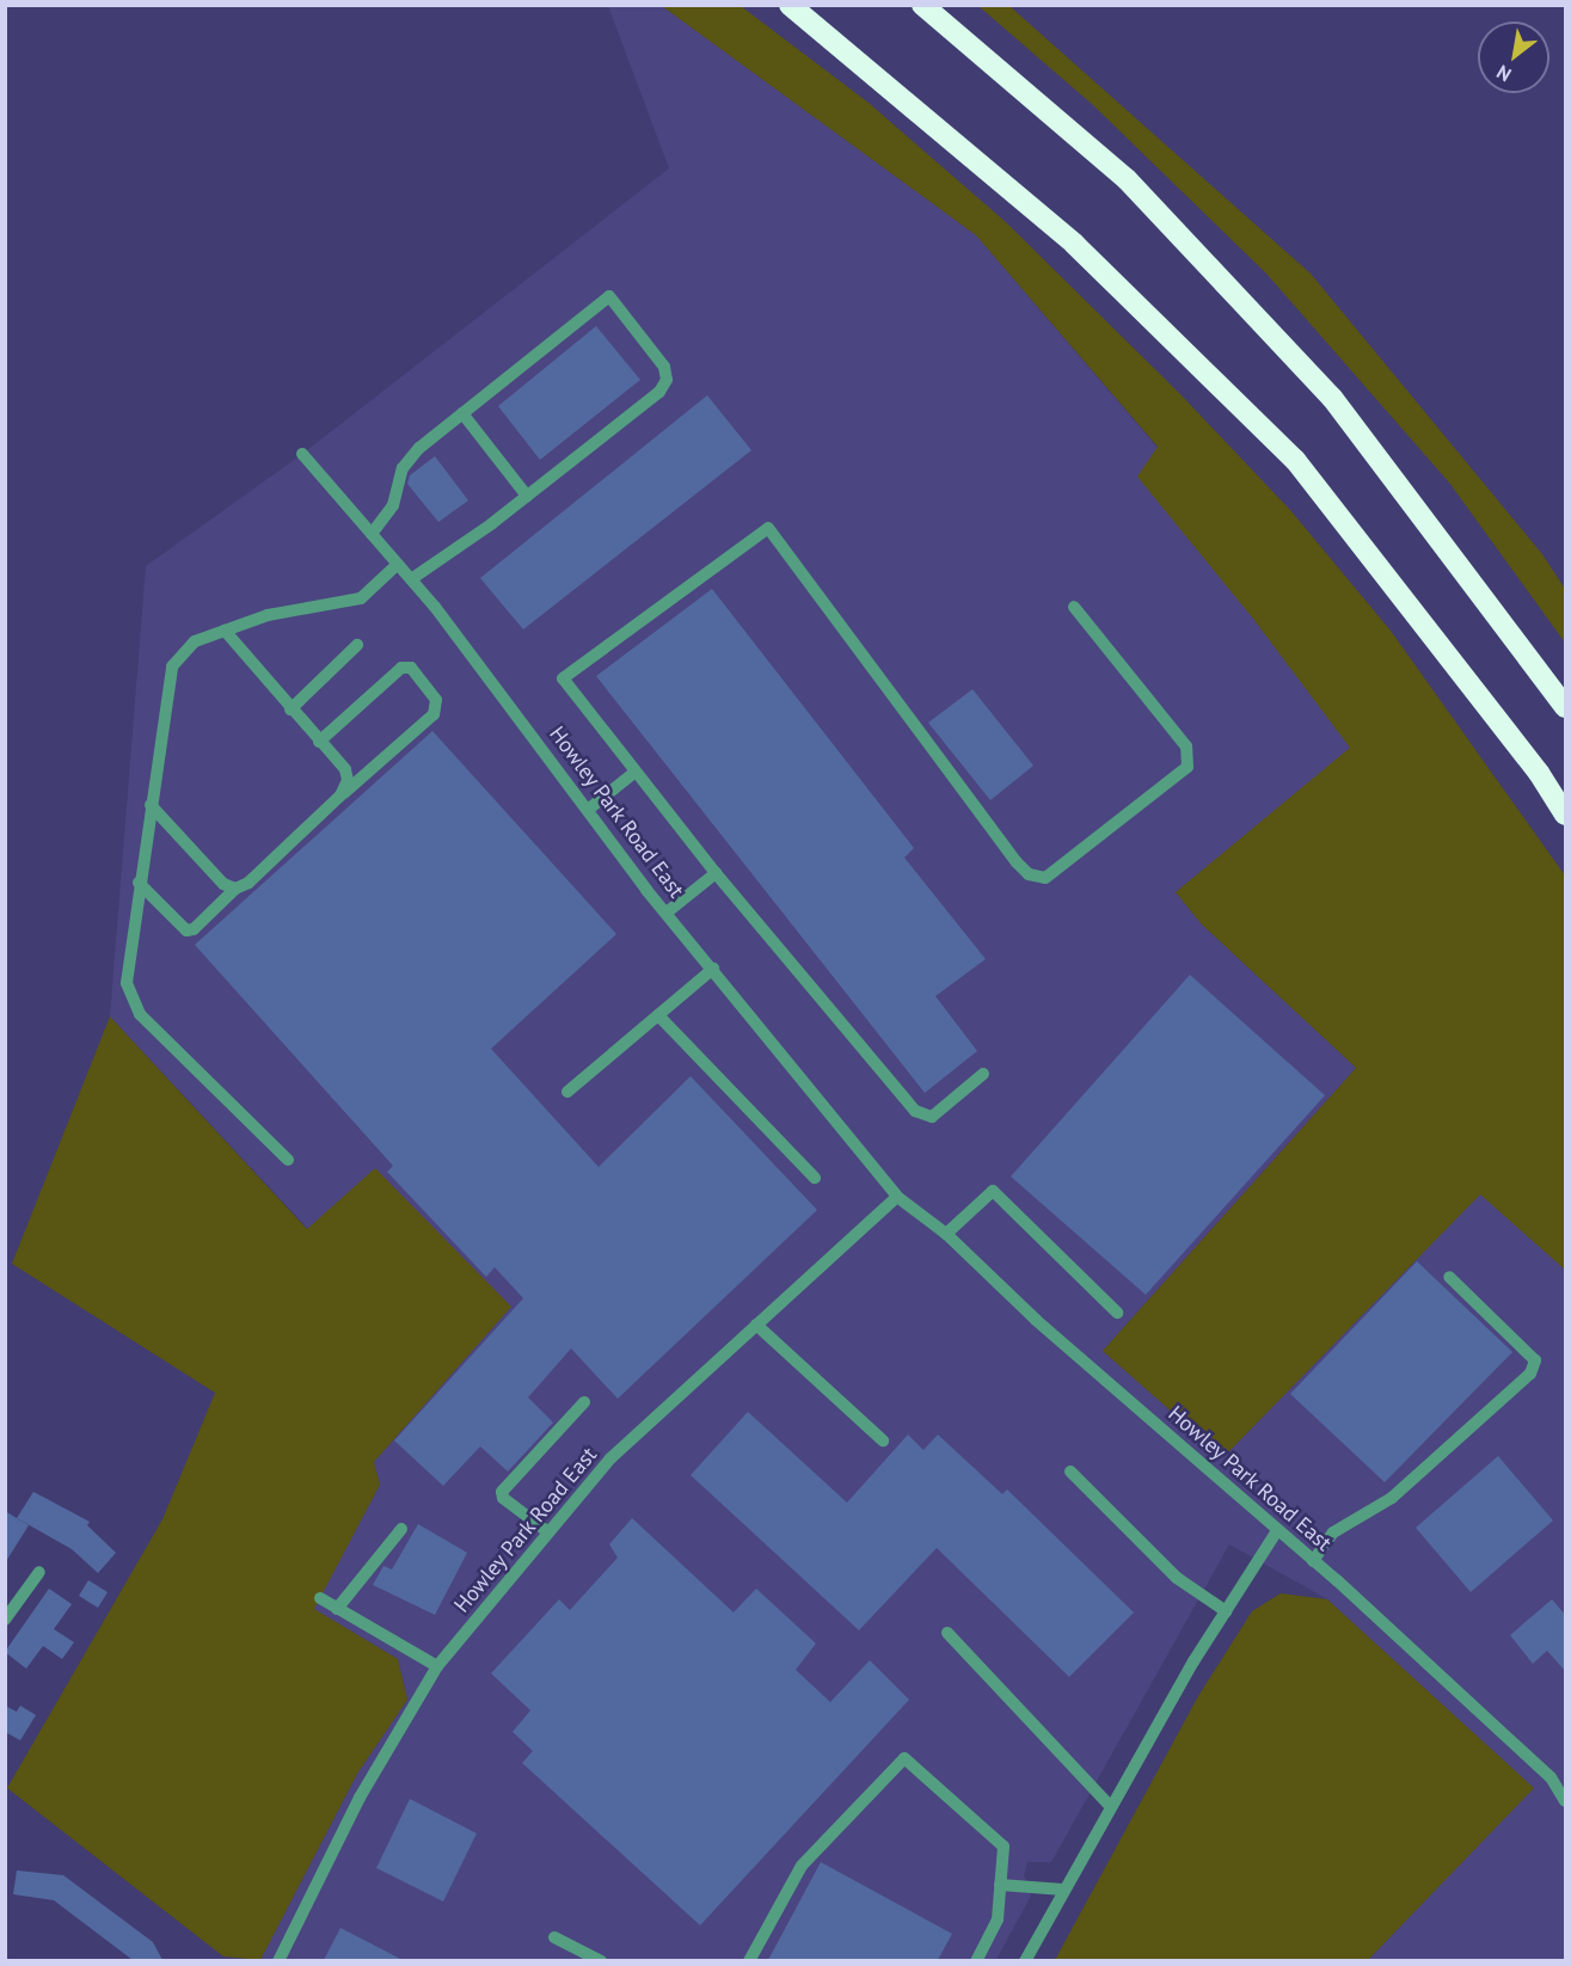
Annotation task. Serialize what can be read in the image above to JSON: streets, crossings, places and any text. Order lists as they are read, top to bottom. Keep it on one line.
{"streets":{"street":["Howley Park Road East"]},"north":"bottom left"}
